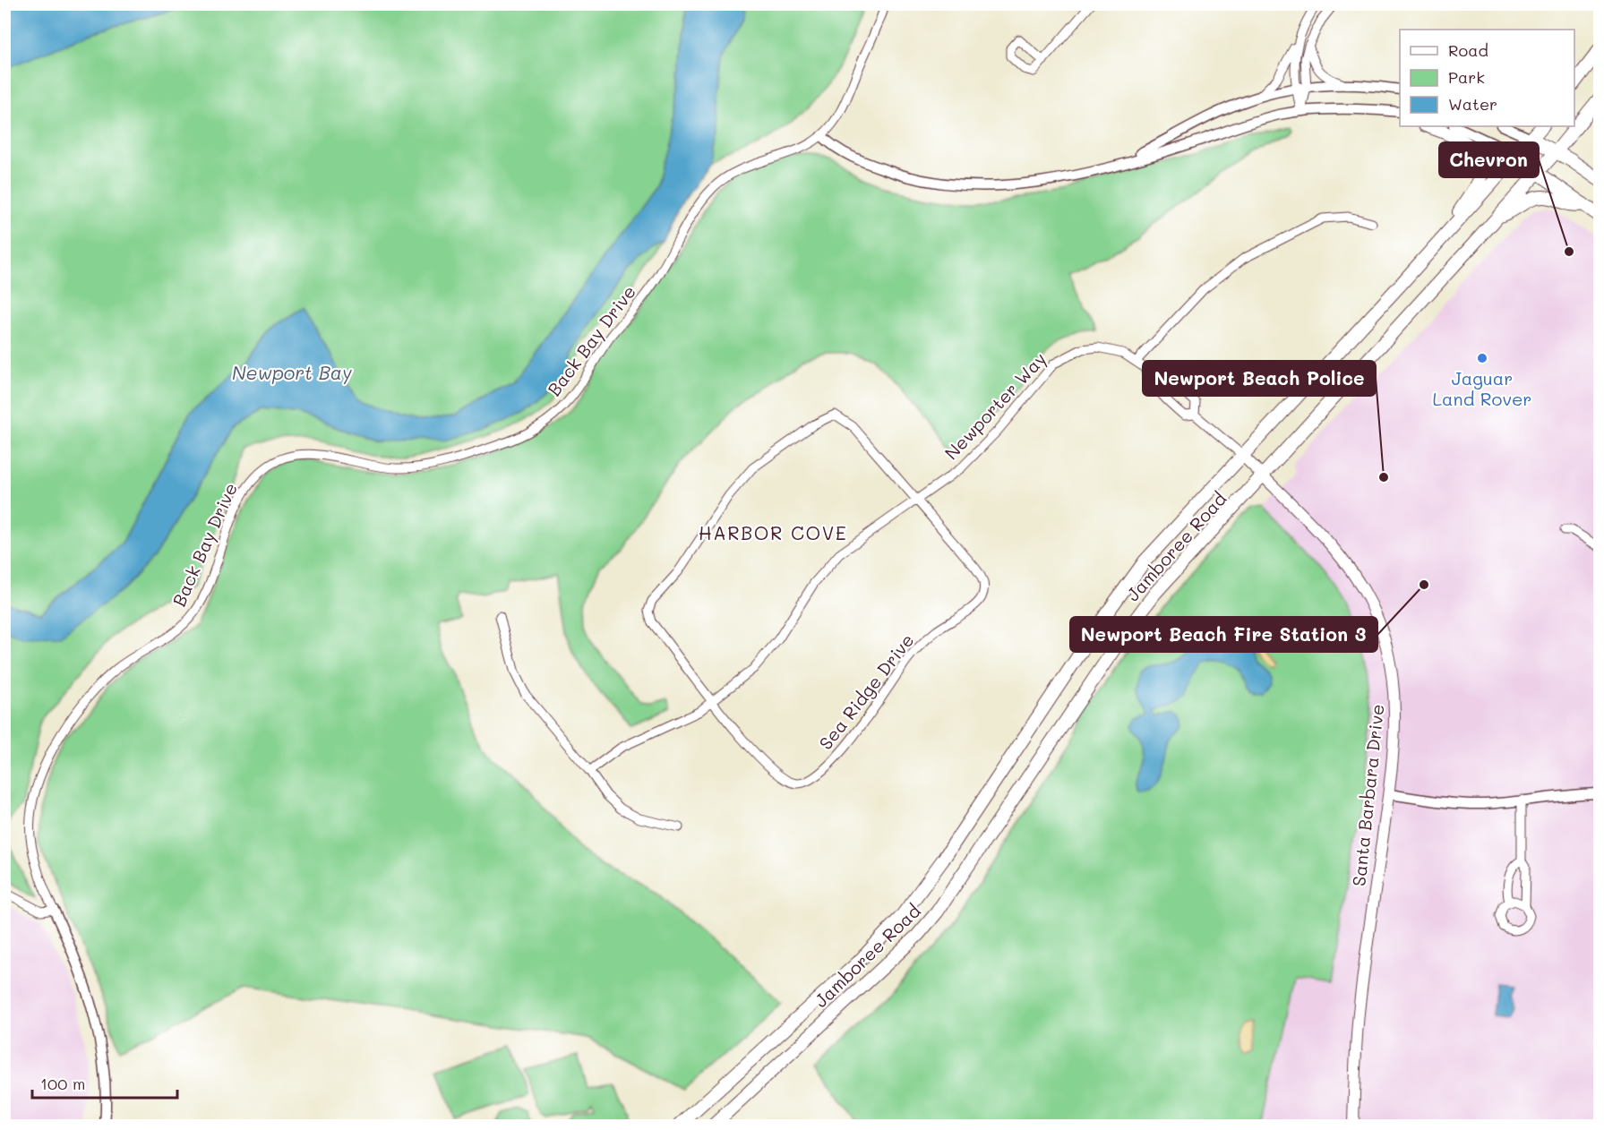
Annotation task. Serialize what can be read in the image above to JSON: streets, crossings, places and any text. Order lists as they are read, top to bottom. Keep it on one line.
{"streets":{"main road":["Jamboree Road","Santa Barbara Drive"],"street":["Back Bay Drive","Newporter Way","Sea Ridge Drive"]},"crossings":[["Newporter Way","Jamboree Road"],["Newporter Way","Sea Ridge Drive"],["Newporter Way","Santa Barbara Drive"],["Jamboree Road","Santa Barbara Drive"]],"districts":["HARBOR COVE"],"water":["Newport Bay"],"places":["Chevron","Jaguar Land Rover","Newport Beach Police","Newport Beach Fire Station 3"],"legend":["Road","Park","Water"],"scale_bar":"100 m"}
